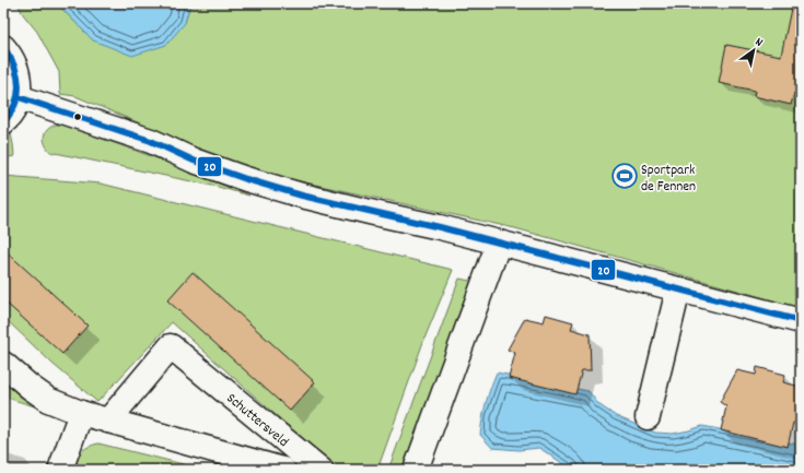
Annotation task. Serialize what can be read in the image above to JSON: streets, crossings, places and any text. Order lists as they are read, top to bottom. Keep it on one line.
{"streets":{"main road":["Schuttersveld"]},"places":{"sports":["Sportpark de Fennen"]},"lines":["transit line 20"],"north":"top right"}
